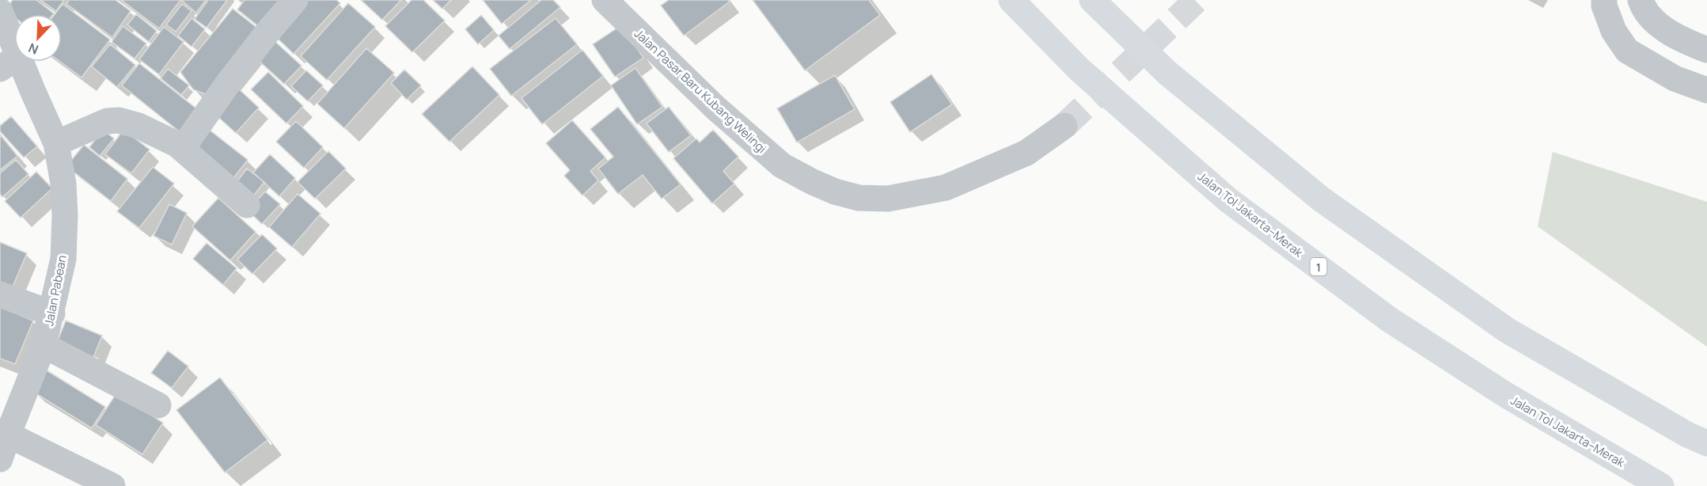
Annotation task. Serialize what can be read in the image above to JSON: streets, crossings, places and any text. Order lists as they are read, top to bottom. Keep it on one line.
{"streets":{"highway":["Jalan Tol Jakarta–Merak","1"],"street":["Jalan Pasar Baru Kubang Welingi","Jalan Pabean"]},"north":"bottom left"}
